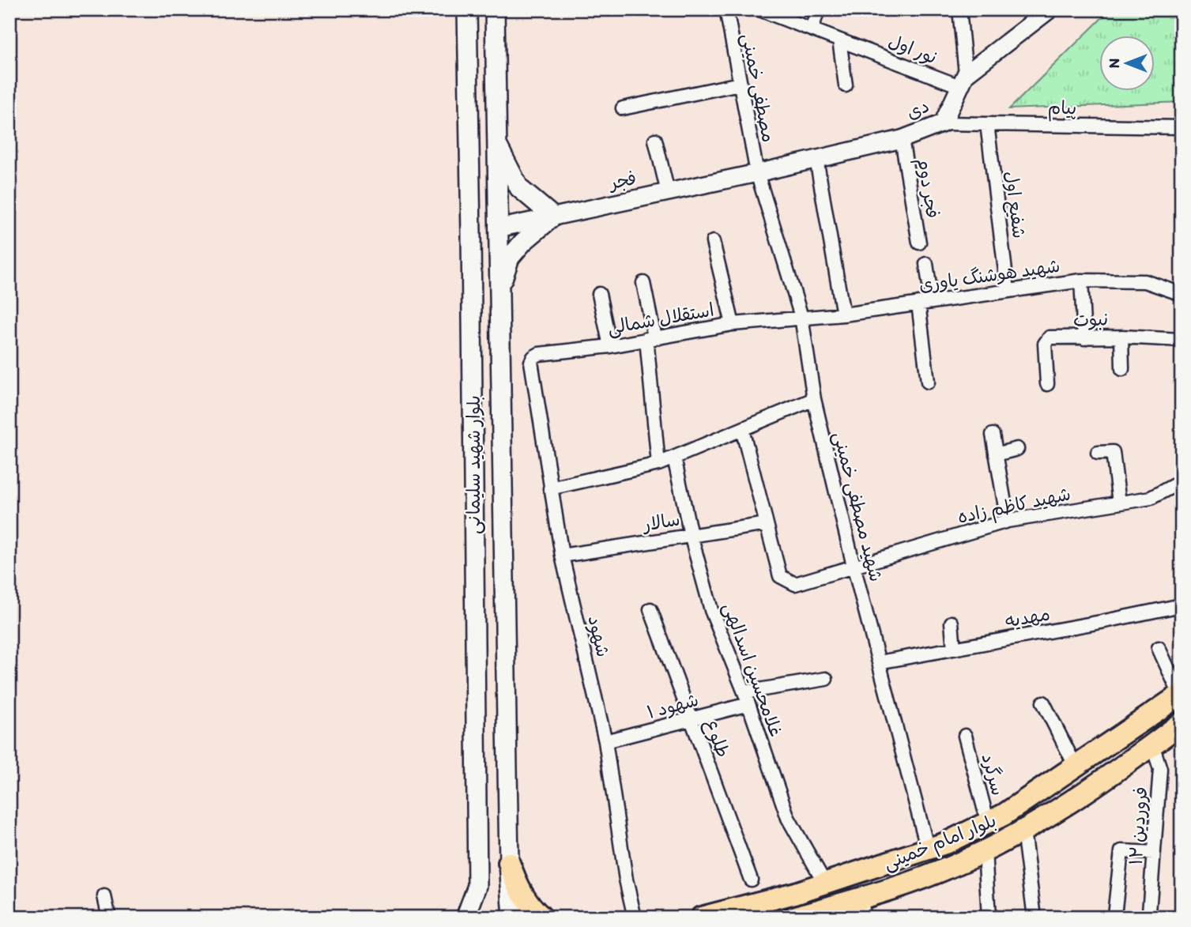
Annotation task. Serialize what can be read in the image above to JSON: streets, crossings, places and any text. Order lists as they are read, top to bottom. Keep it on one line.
{"streets":{"main road":["بلوار شهید سلیمانی","بلوار امام خمینی"],"street":["نور اول","مصطفی خمینی","پیام","دی","فجر","فجر دوم","شفیع اول","شهید هوشنگ یاوری","استقلال شمالی","نبوت","شهید کاظم زاده","شهید مصطفی خمینی","سالار","مهدیه","شهود","غلامحسین اسدالهی","شهود ۱","طلوع","سرگرد","۱۲ فروردین"]},"crossings":[["نور اول","دی"],["مصطفی خمینی","دی"],["مصطفی خمینی","فجر"],["مصطفی خمینی","شهید مصطفی خمینی"],["پیام","دی"],["پیام","شفیع اول"],["دی","فجر"],["دی","فجر دوم"],["دی","شهید مصطفی خمینی"],["فجر","بلوار شهید سلیمانی"],["فجر","شهید مصطفی خمینی"],["شفیع اول","شهید هوشنگ یاوری"],["شهید هوشنگ یاوری","استقلال شمالی"],["شهید هوشنگ یاوری","شهید مصطفی خمینی"],["استقلال شمالی","شهید مصطفی خمینی"],["استقلال شمالی","شهود"],["شهید کاظم زاده","شهید مصطفی خمینی"],["شهید کاظم زاده","سالار"],["شهید مصطفی خمینی","مهدیه"],["شهید مصطفی خمینی","بلوار امام خمینی"],["سالار","شهود"],["سالار","غلامحسین اسدالهی"],["شهود","شهود ۱"],["غلامحسین اسدالهی","شهود ۱"],["غلامحسین اسدالهی","بلوار امام خمینی"],["شهود ۱","طلوع"],["سرگرد","بلوار امام خمینی"],["۱۲ فروردین","بلوار امام خمینی"]],"north":"left"}
